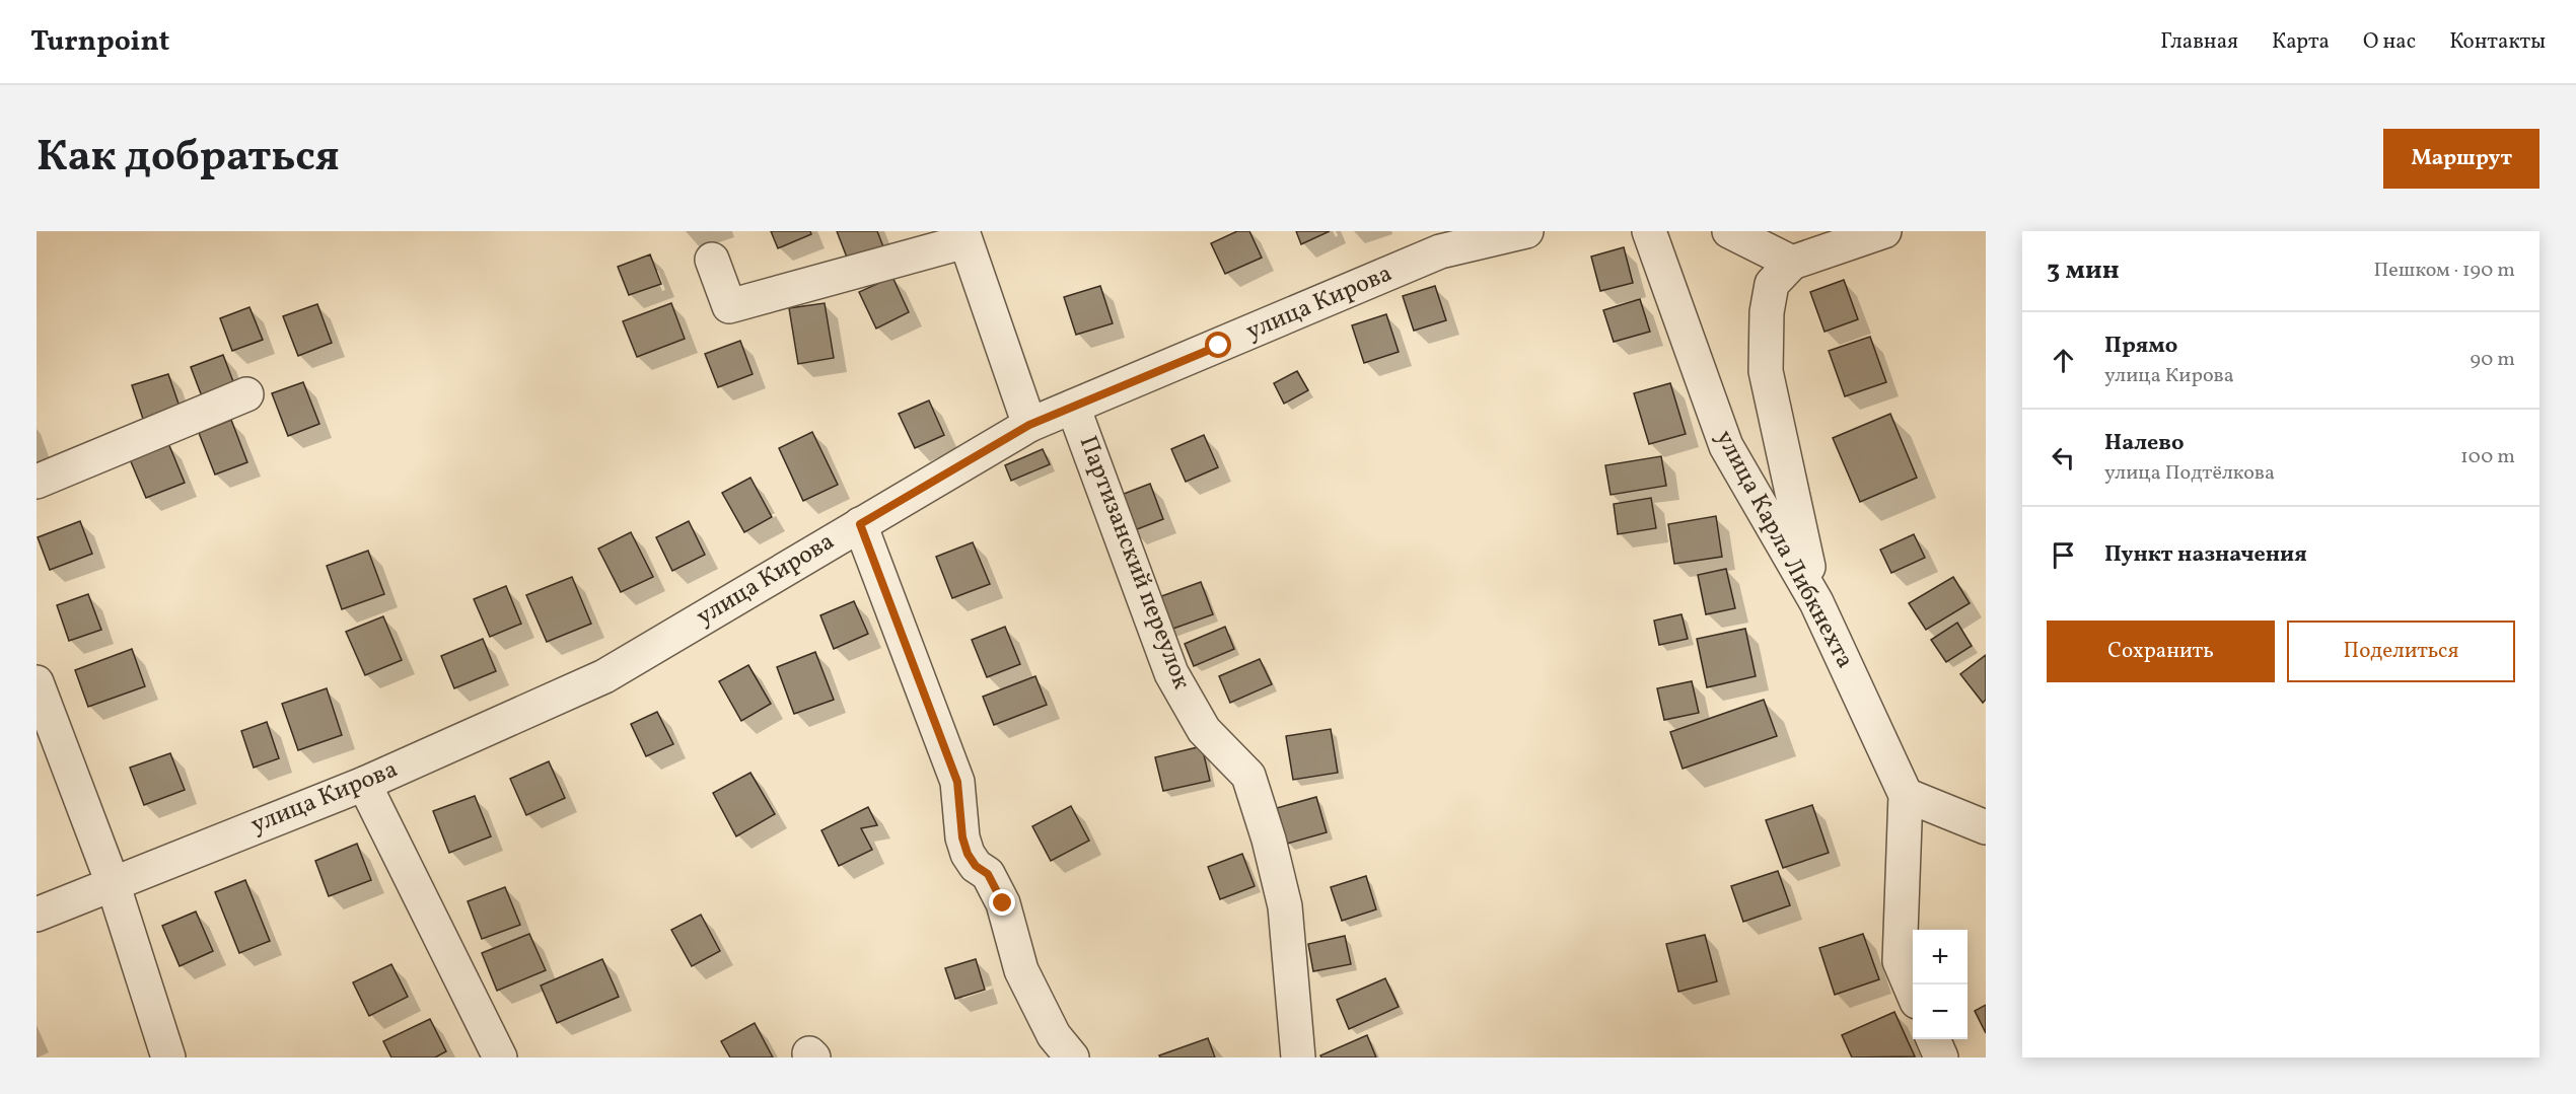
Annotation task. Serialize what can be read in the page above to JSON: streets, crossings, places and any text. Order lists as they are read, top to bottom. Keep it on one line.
{"streets":{"street":["улица Кирова","улица Карла Либкнехта","Партизанский переулок"]},"crossings":[["улица Кирова","Партизанский переулок"]],"page":{"header":"Turnpoint","nav":["Главная","Карта","О нас","Контакты"],"title":"Как добраться","buttons":["Маршрут",["Сохранить","Поделиться"]],"heading":["3 мин","Пешком · 190 m"],"list":[["Прямо","улица Кирова","90 m"],["Налево","улица Подтёлкова","100 m"],"Пункт назначения"],"map_buttons":["+","−"]}}
